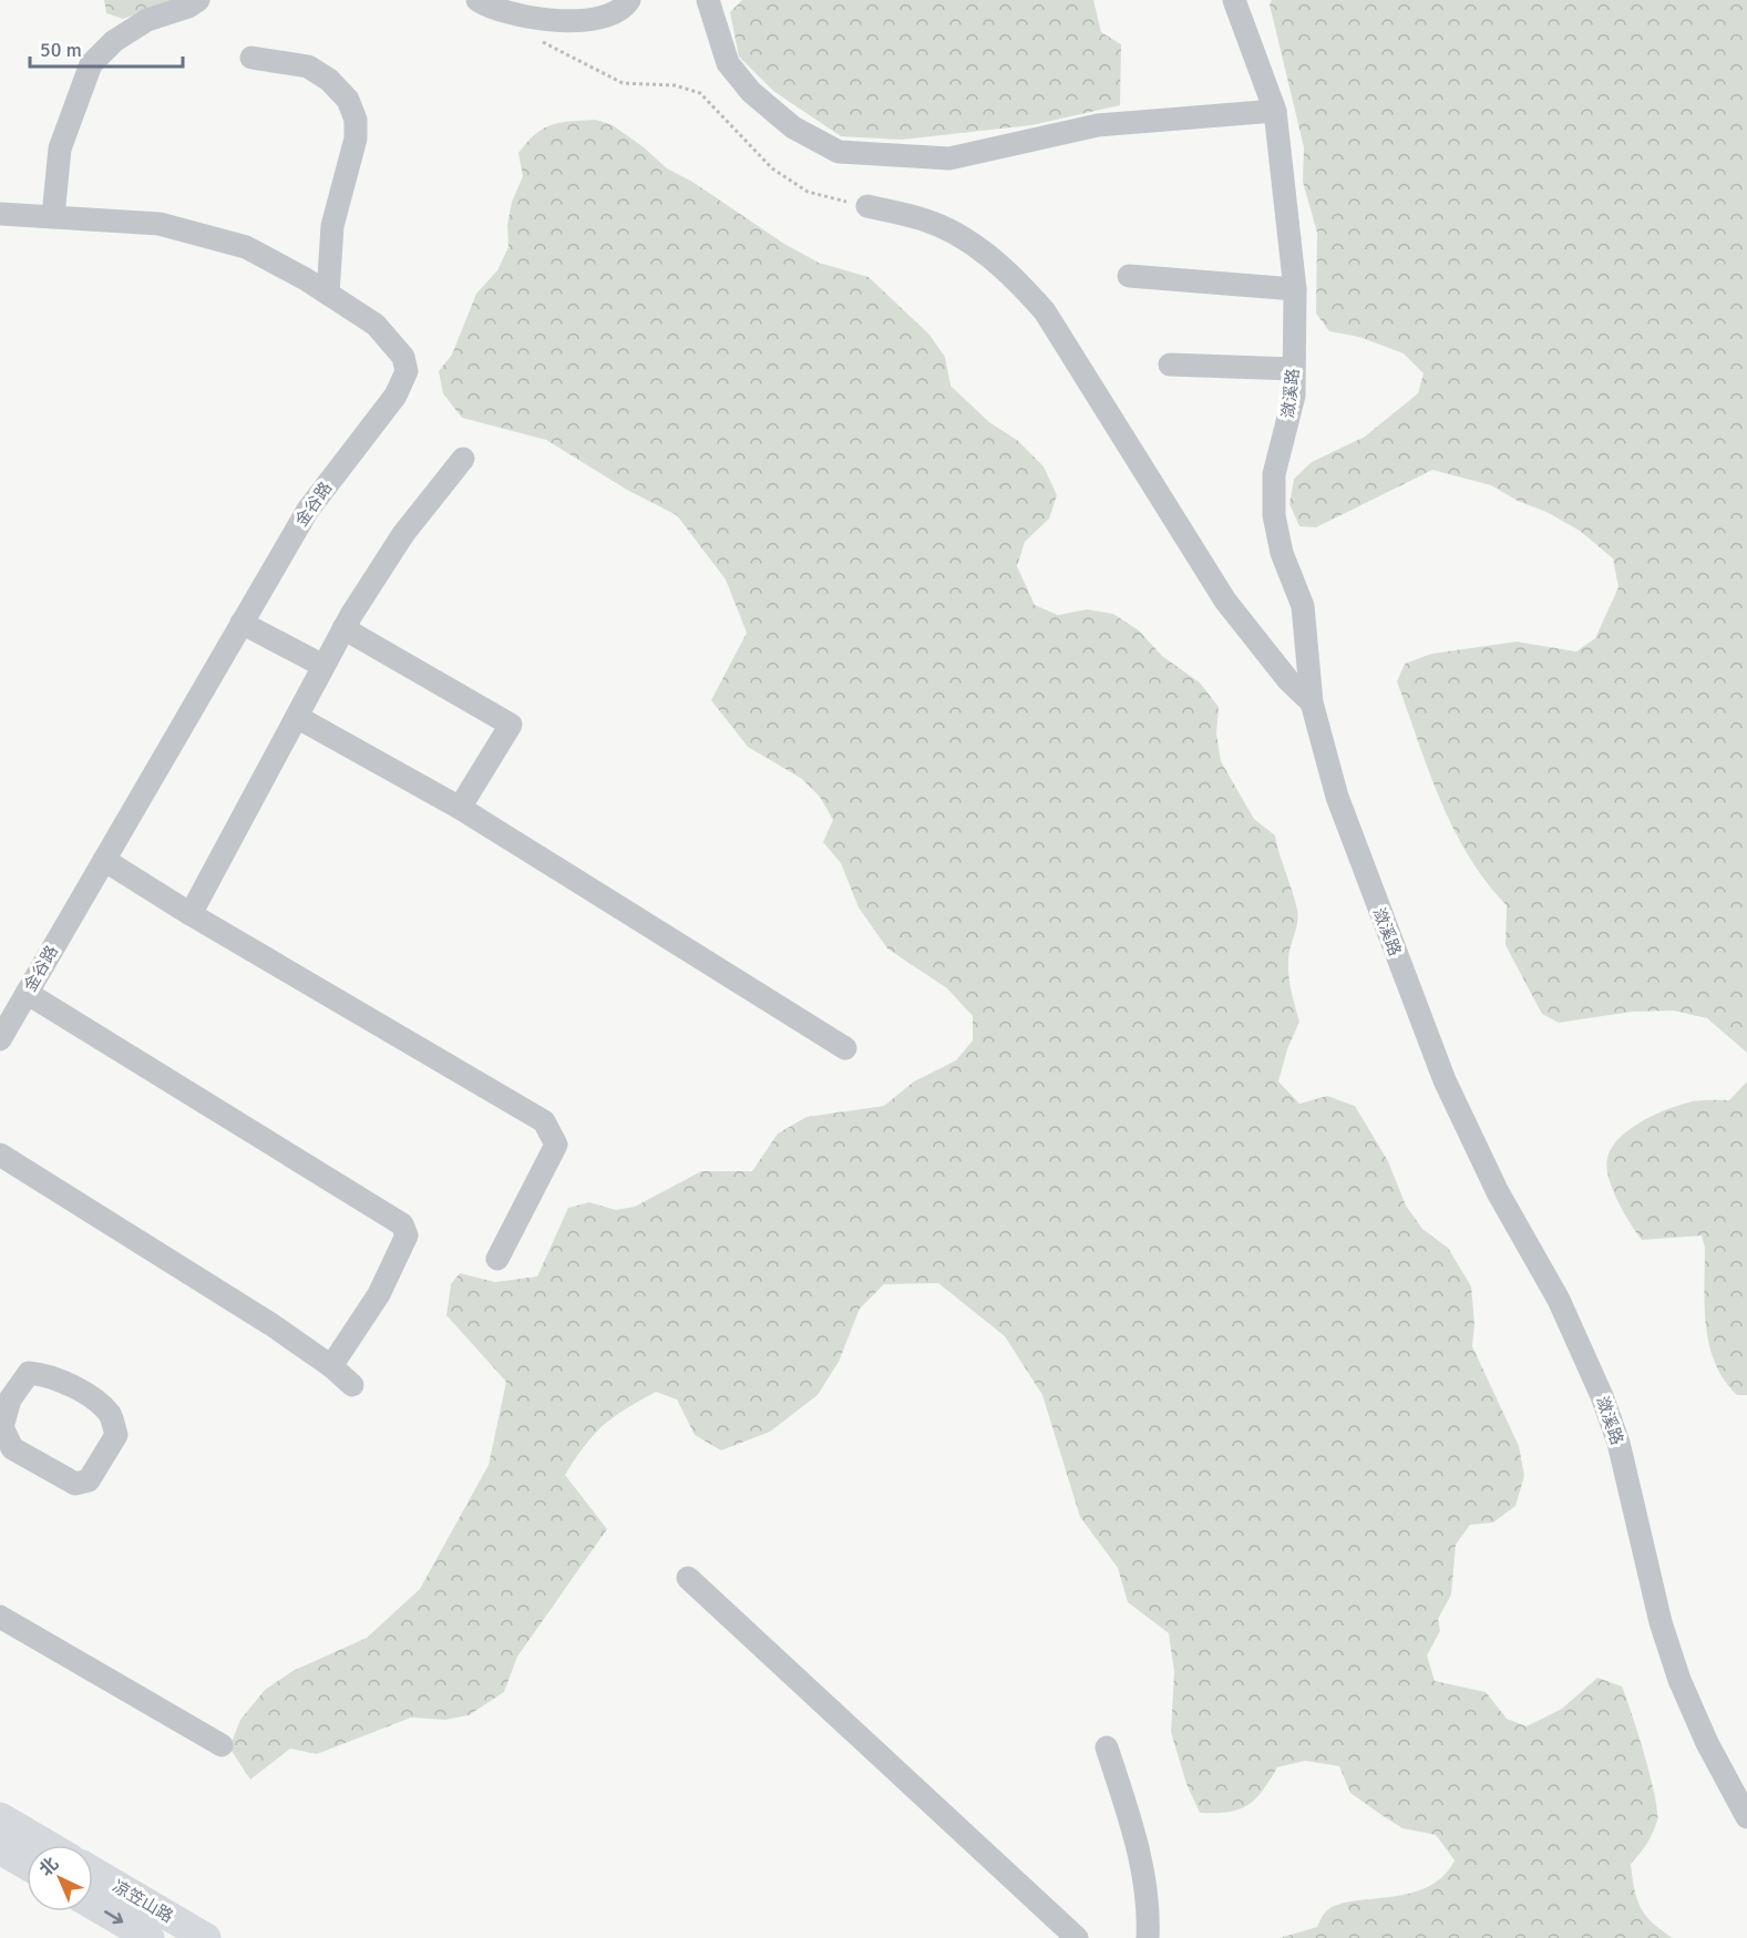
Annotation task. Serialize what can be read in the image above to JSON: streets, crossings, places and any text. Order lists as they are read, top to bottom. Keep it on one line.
{"streets":{"main road":["凉笠山路"],"street":["潋溪路","金谷路"]},"scale_bar":"50 m","north":"top left"}
